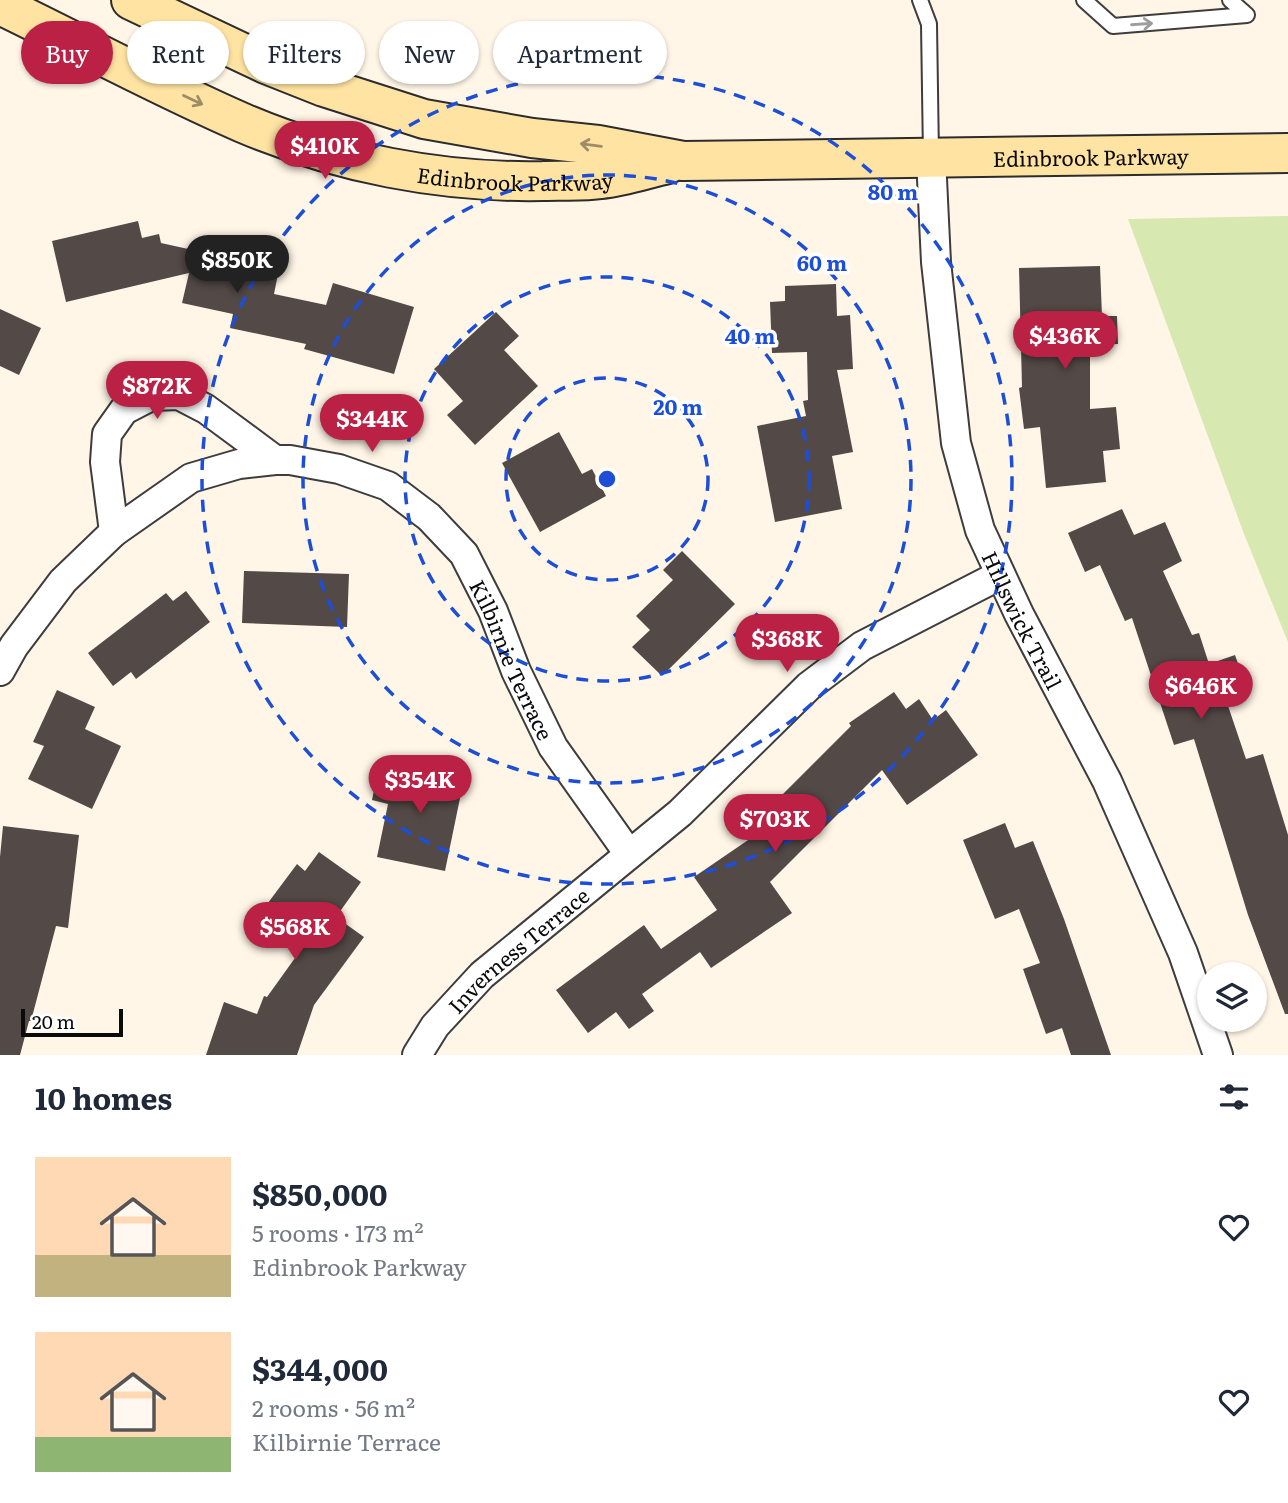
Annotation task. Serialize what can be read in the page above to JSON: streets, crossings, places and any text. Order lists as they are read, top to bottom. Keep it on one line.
{"streets":{"street":["Edinbrook Parkway","Hillswick Trail","Kilbirnie Terrace","Inverness Terrace"]},"crossings":[["Edinbrook Parkway","Hillswick Trail"],["Kilbirnie Terrace","Inverness Terrace"]],"scale_bar":"20 m","page":{"chip":["Buy","Rent","Filters","New","Apartment"],"price":["$410K","$850K","$436K","$872K","$344K","$368K","$646K","$354K","$703K","$568K"],"scale":"20 m","heading":"10 homes","list":[{"name":"$850,000","note":"5 rooms · 173 m² · Edinbrook Parkway"},{"name":"$344,000","note":"2 rooms · 56 m² · Kilbirnie Terrace"}]},"rings":["80 m","60 m","40 m","20 m"]}
